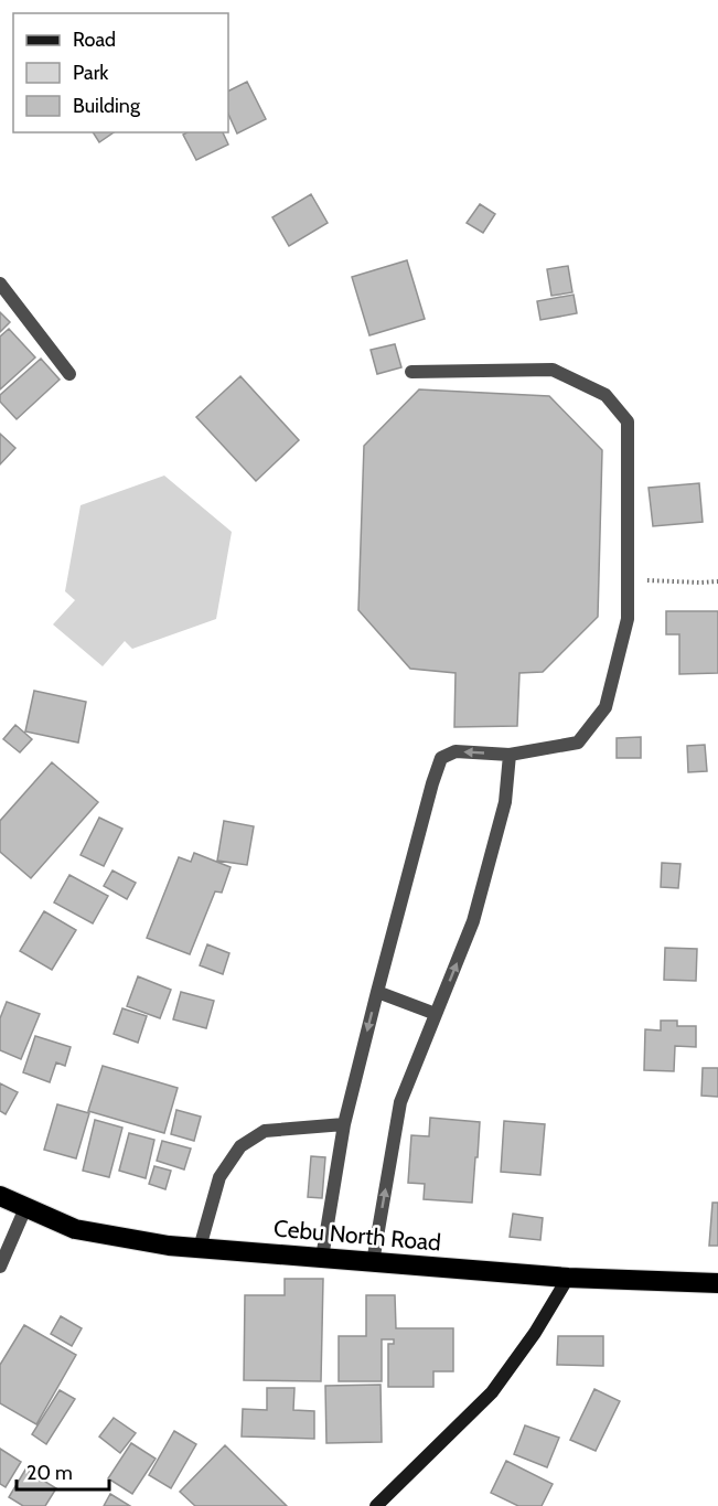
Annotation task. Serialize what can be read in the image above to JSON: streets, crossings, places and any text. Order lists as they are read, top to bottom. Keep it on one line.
{"streets":{"highway":["Cebu North Road"]},"legend":["Road","Park","Building"],"scale_bar":"20 m"}
